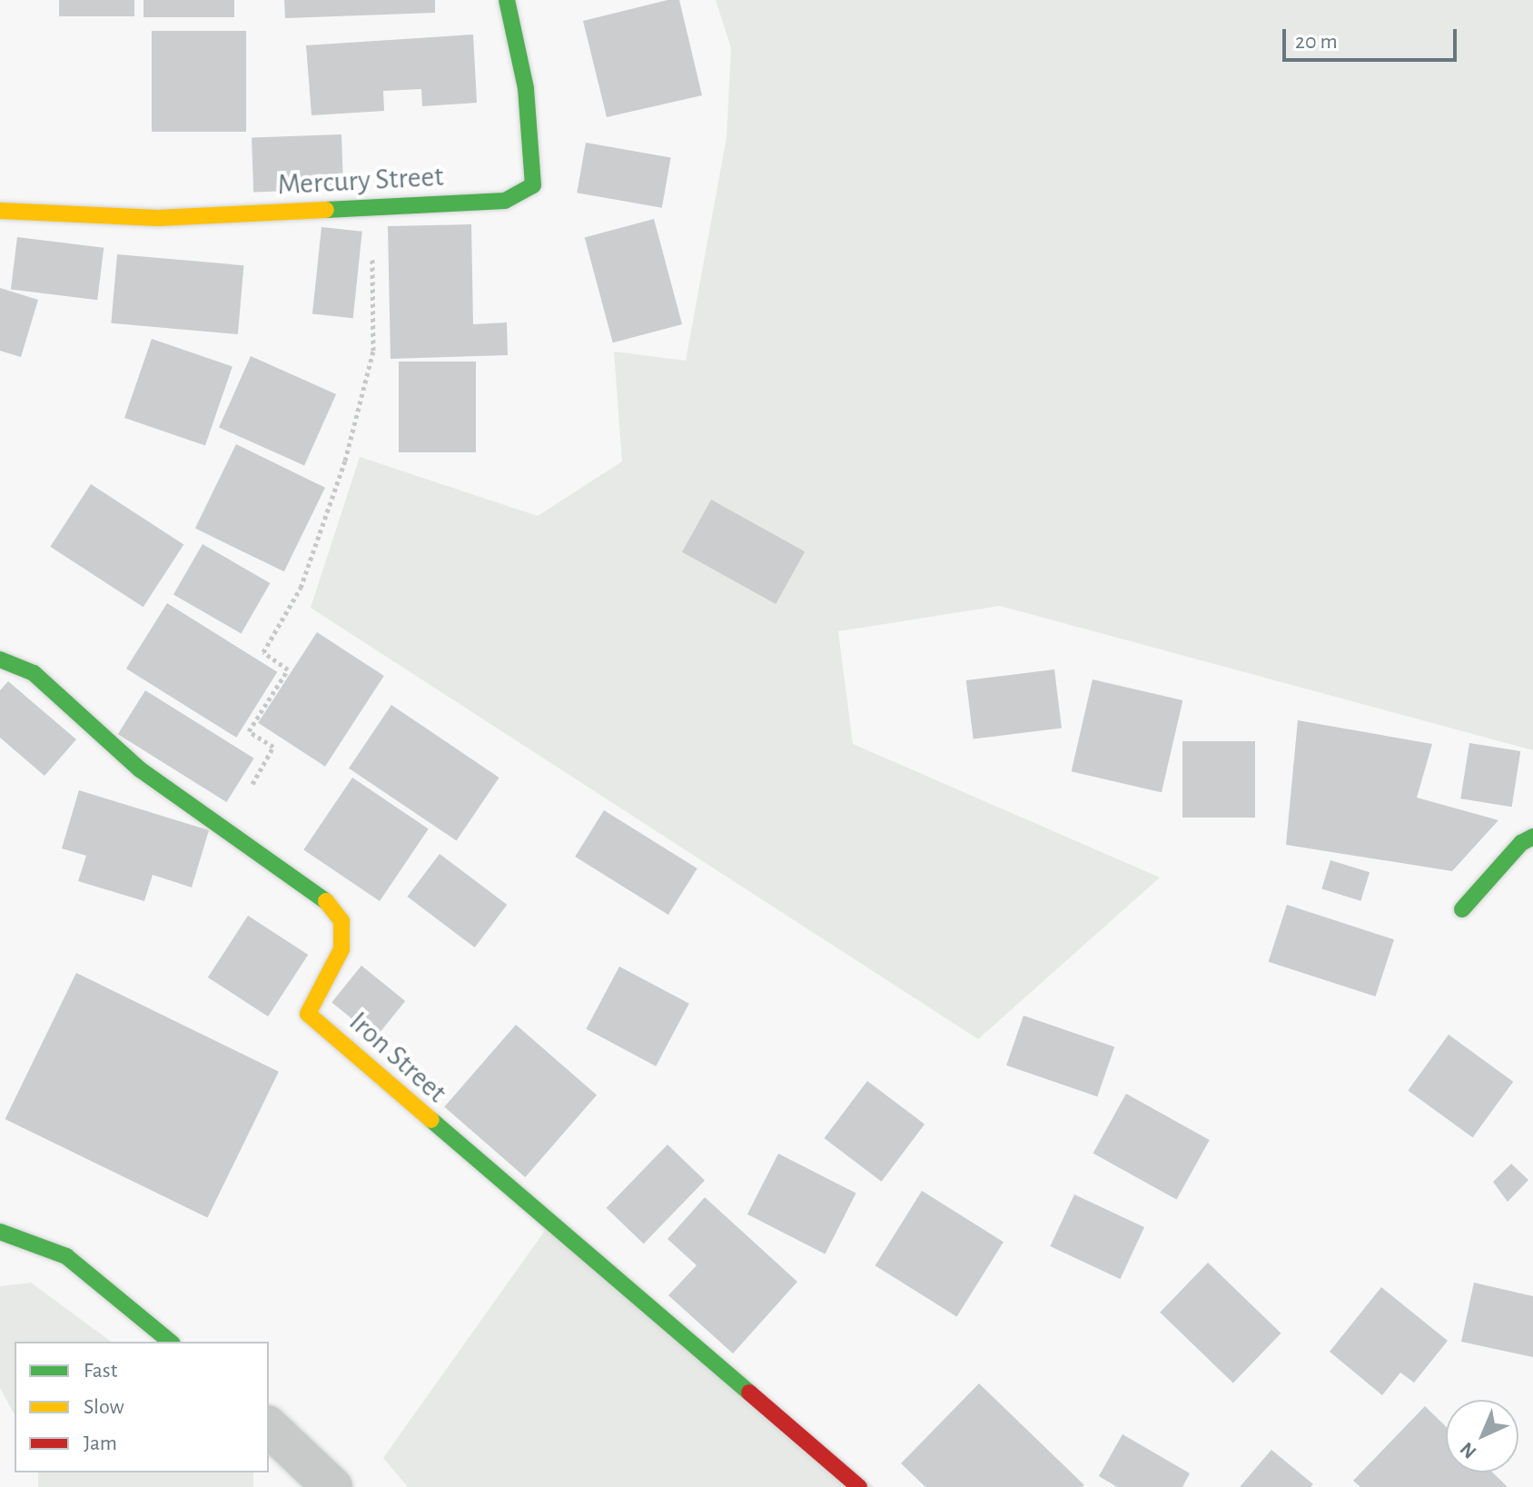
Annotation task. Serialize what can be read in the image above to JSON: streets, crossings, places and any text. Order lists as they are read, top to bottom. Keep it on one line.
{"streets":{"street":["Mercury Street","Iron Street"]},"legend":["Fast","Slow","Jam"],"scale_bar":"20 m","north":"bottom left"}
